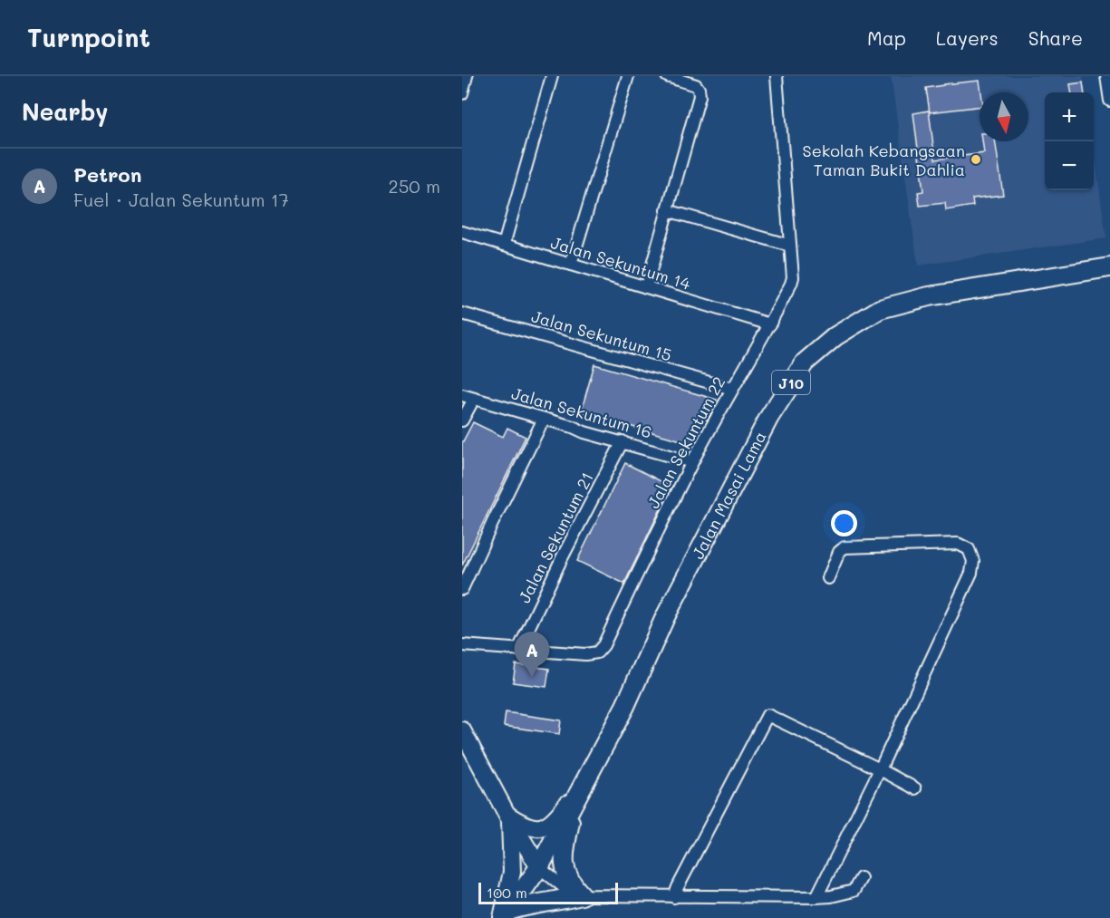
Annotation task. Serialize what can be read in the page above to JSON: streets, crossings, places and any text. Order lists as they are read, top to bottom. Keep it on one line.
{"streets":{"main road":["J10","Jalan Masai Lama"],"street":["Jalan Sekuntum 14","Jalan Sekuntum 15","Jalan Sekuntum 16","Jalan Sekuntum 22","Jalan Sekuntum 21"]},"crossings":[["Jalan Sekuntum 14","Jalan Sekuntum 22"],["Jalan Sekuntum 15","Jalan Sekuntum 22"],["Jalan Sekuntum 16","Jalan Sekuntum 22"],["Jalan Sekuntum 16","Jalan Sekuntum 21"],["Jalan Sekuntum 22","Jalan Sekuntum 21"]],"places":["Sekolah Kebangsaan Taman Bukit Dahlia"],"scale_bar":"100 m","north":"bottom","page":{"header":"Turnpoint","nav":["Map","Layers","Share"],"heading":"Nearby","map_buttons":["+","−"],"list":[{"mark":"A","name":"Petron","note":"Fuel · Jalan Sekuntum 17","value":"250 m"}],"pins":"A","scale":"100 m"}}
